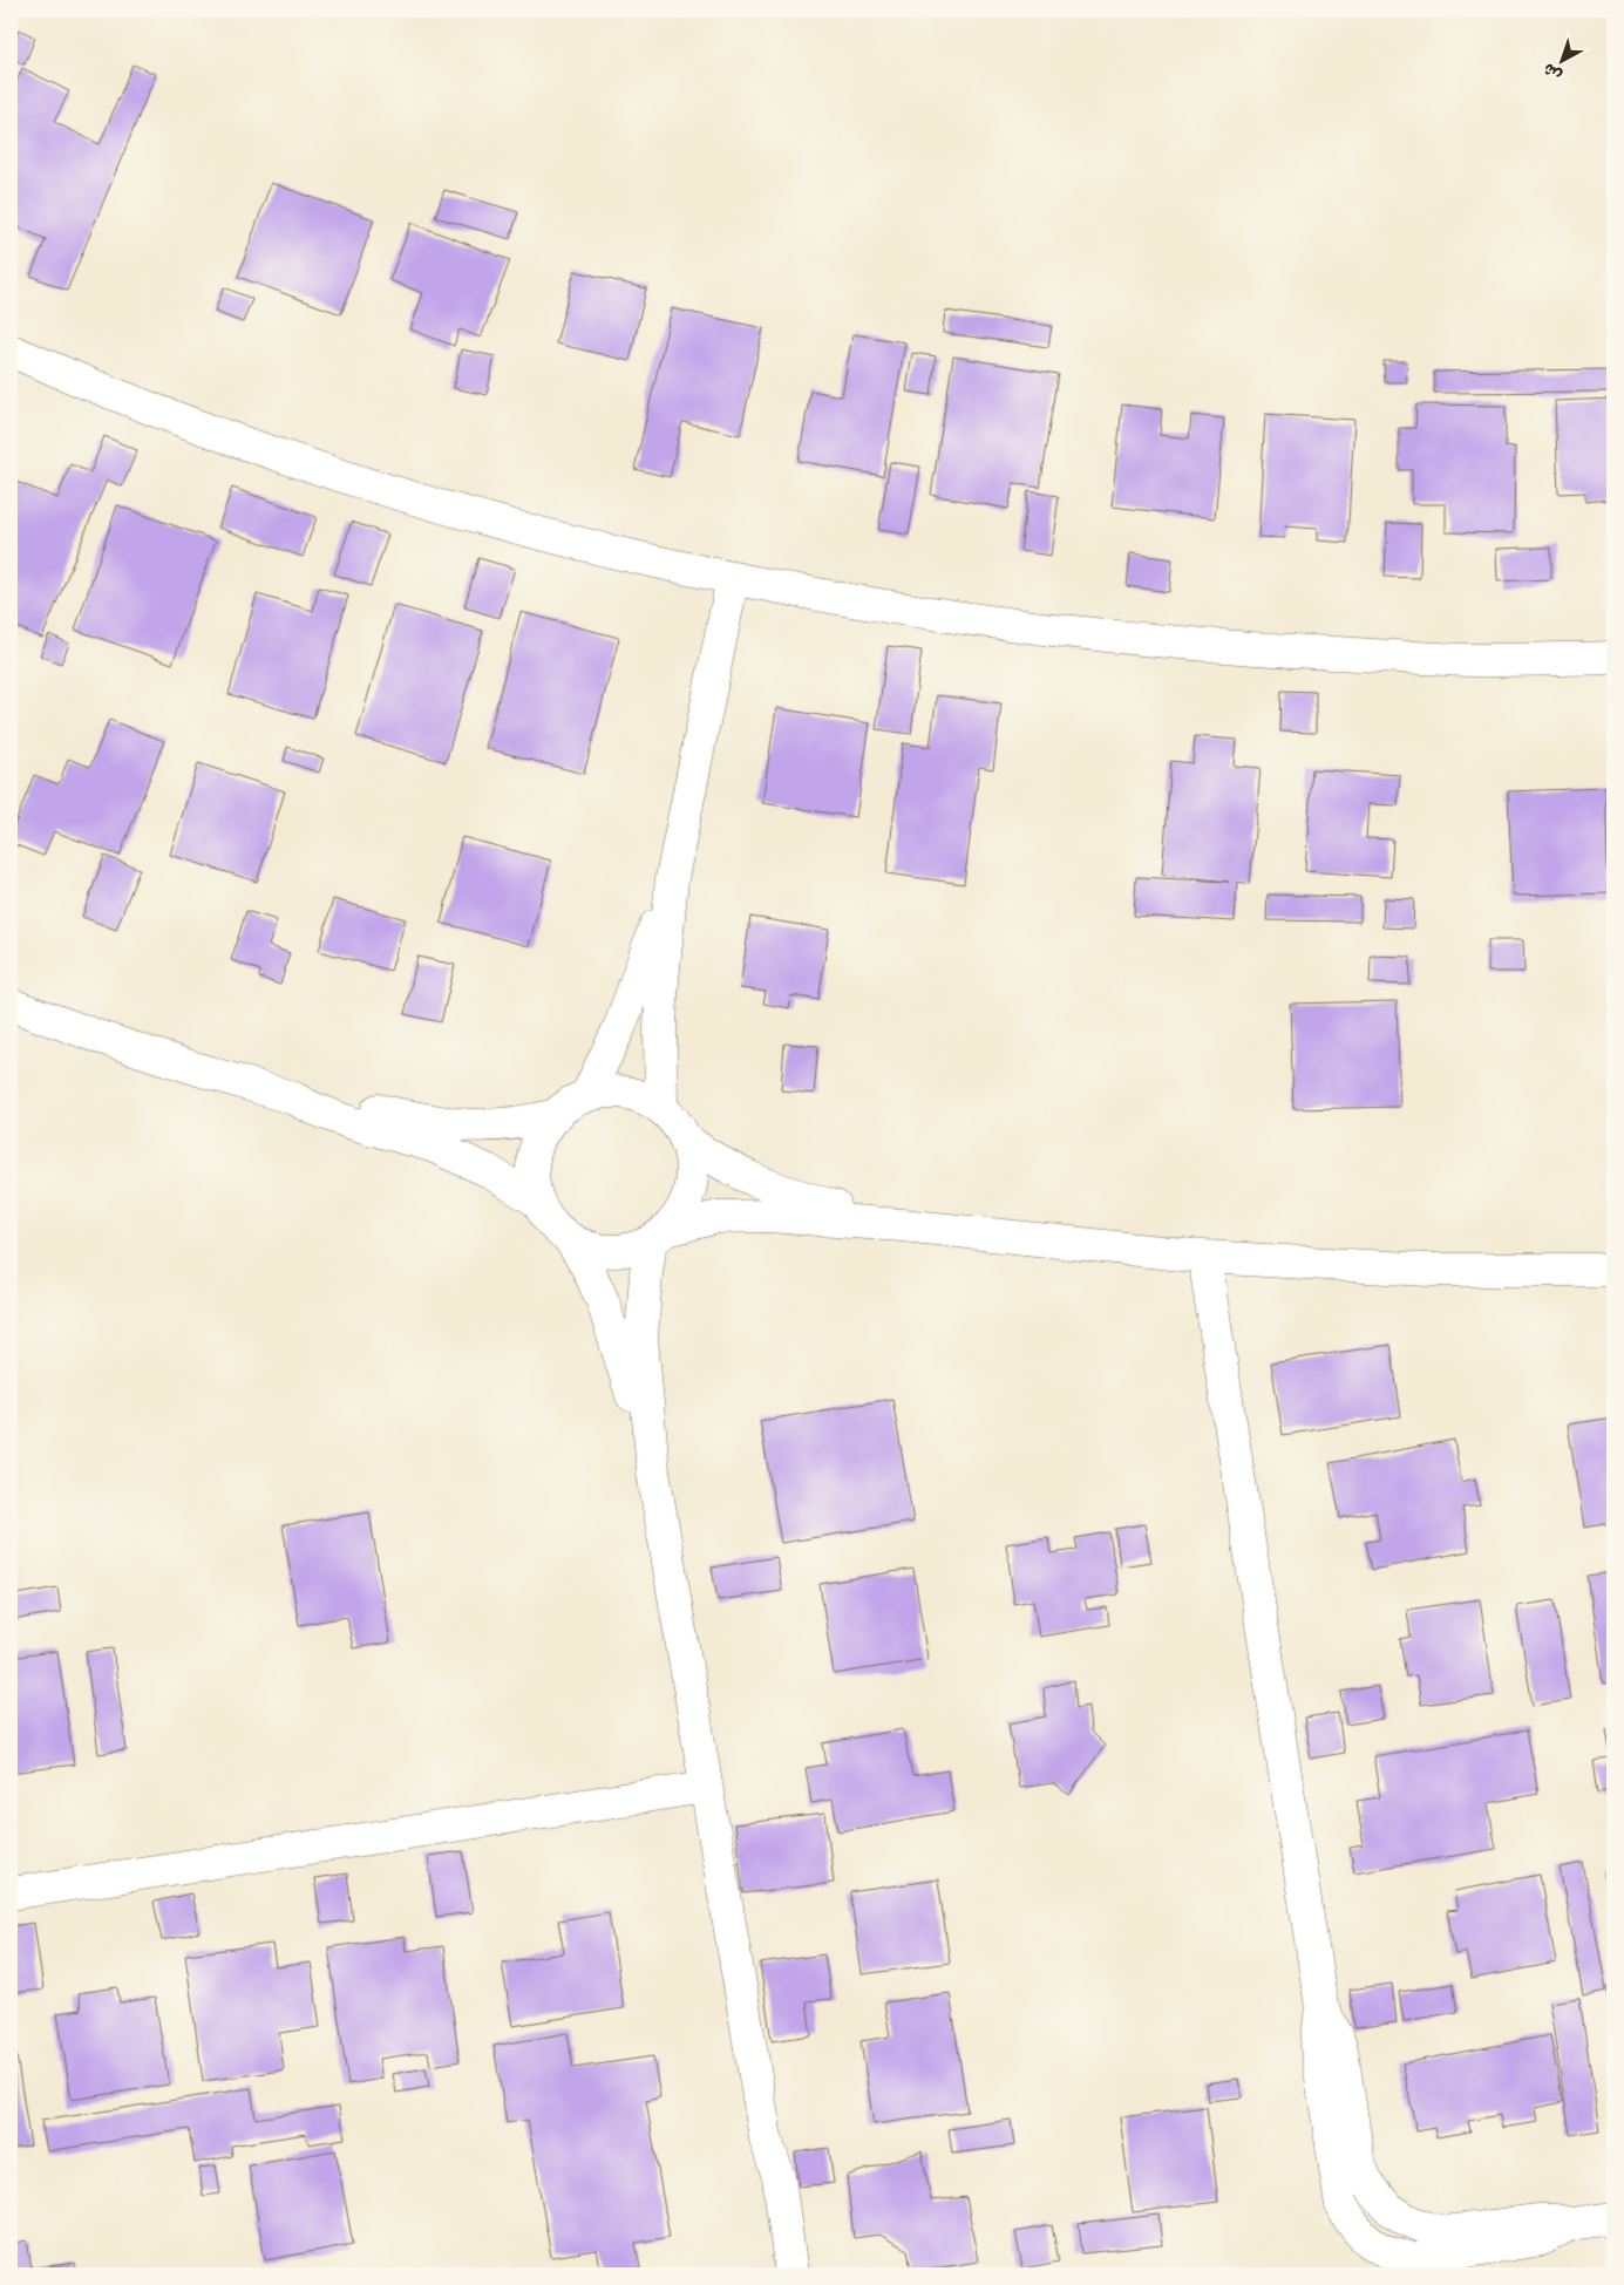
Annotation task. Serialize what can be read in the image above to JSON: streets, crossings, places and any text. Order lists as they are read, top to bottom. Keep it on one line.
{"north":"bottom left"}
